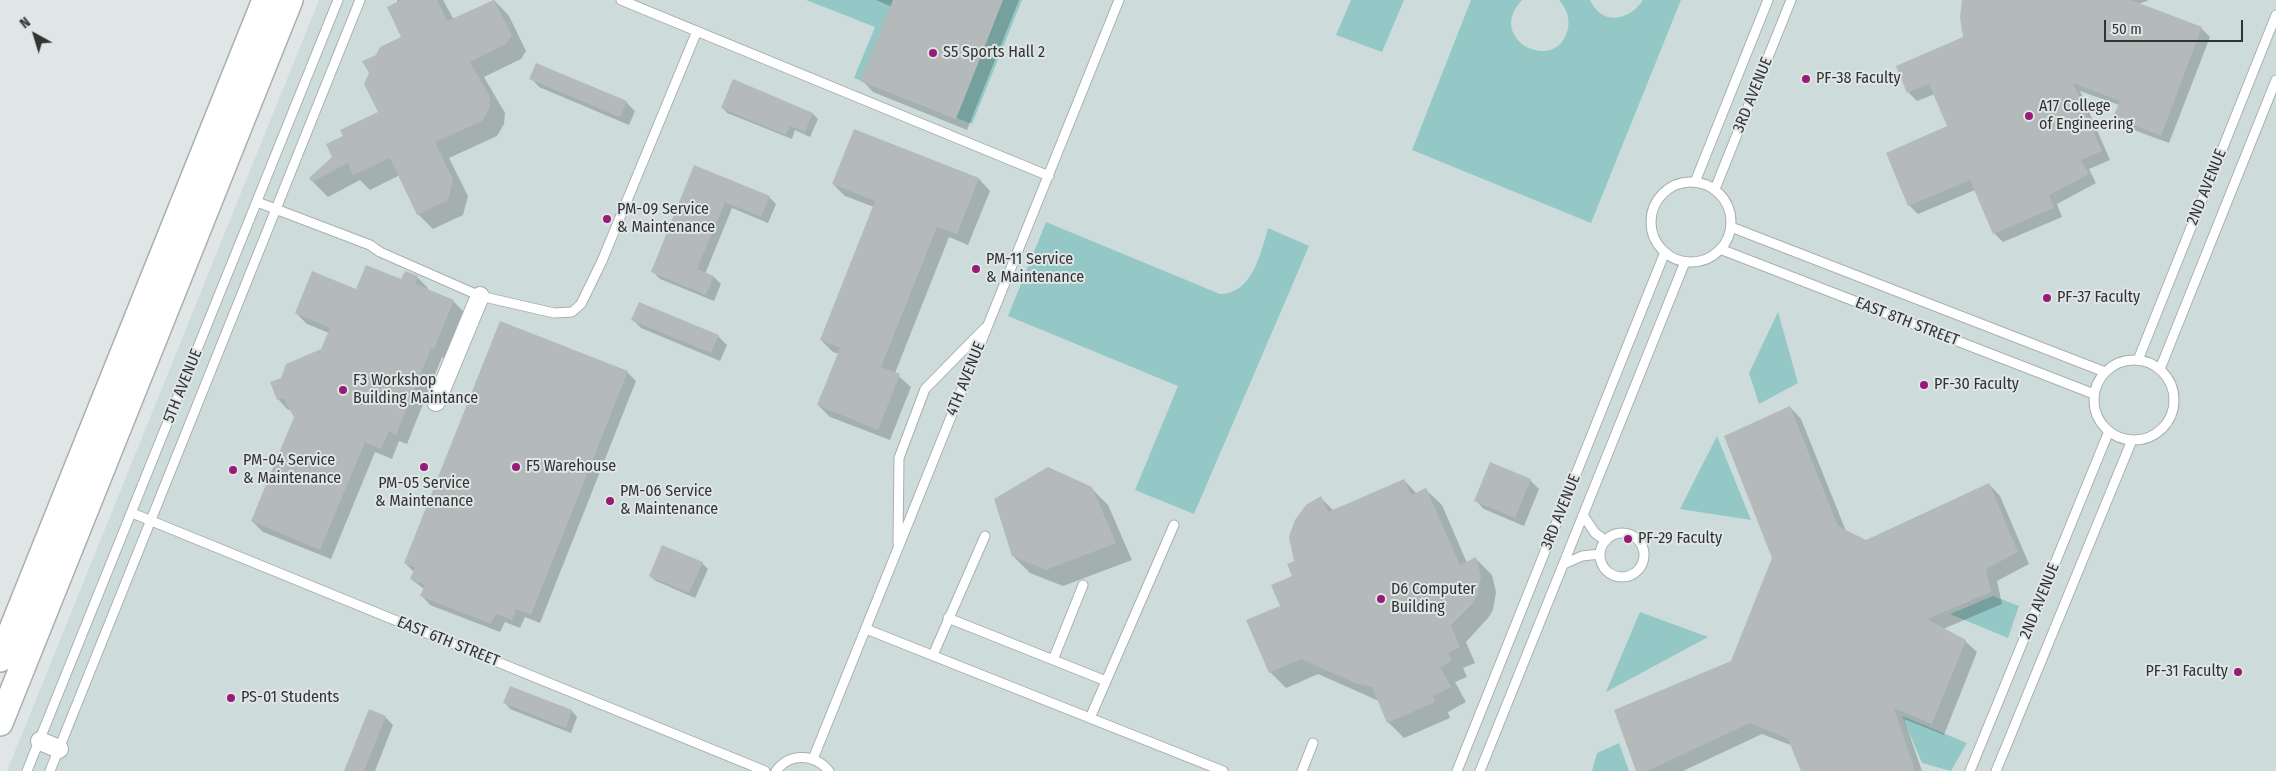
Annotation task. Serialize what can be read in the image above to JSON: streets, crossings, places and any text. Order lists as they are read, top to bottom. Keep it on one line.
{"streets":{"lane":["3RD AVENUE","2ND AVENUE","EAST 8TH STREET","4TH AVENUE","5TH AVENUE","EAST 6TH STREET"]},"crossings":[["3RD AVENUE","EAST 8TH STREET"],["2ND AVENUE","EAST 8TH STREET"],["5TH AVENUE","EAST 6TH STREET"]],"places":["S5 Sports Hall 2","PF-38 Faculty","A17 College of Engineering","PM-09 Service & Maintenance","PM-11 Service & Maintenance","PF-37 Faculty","PF-30 Faculty","F3 Workshop Building Maintance","PM-05 Service & Maintenance","F5 Warehouse","PM-04 Service & Maintenance","PM-06 Service & Maintenance","PF-29 Faculty","D6 Computer Building","PF-31 Faculty","PS-01 Students"],"scale_bar":"50 m","north":"top left"}
